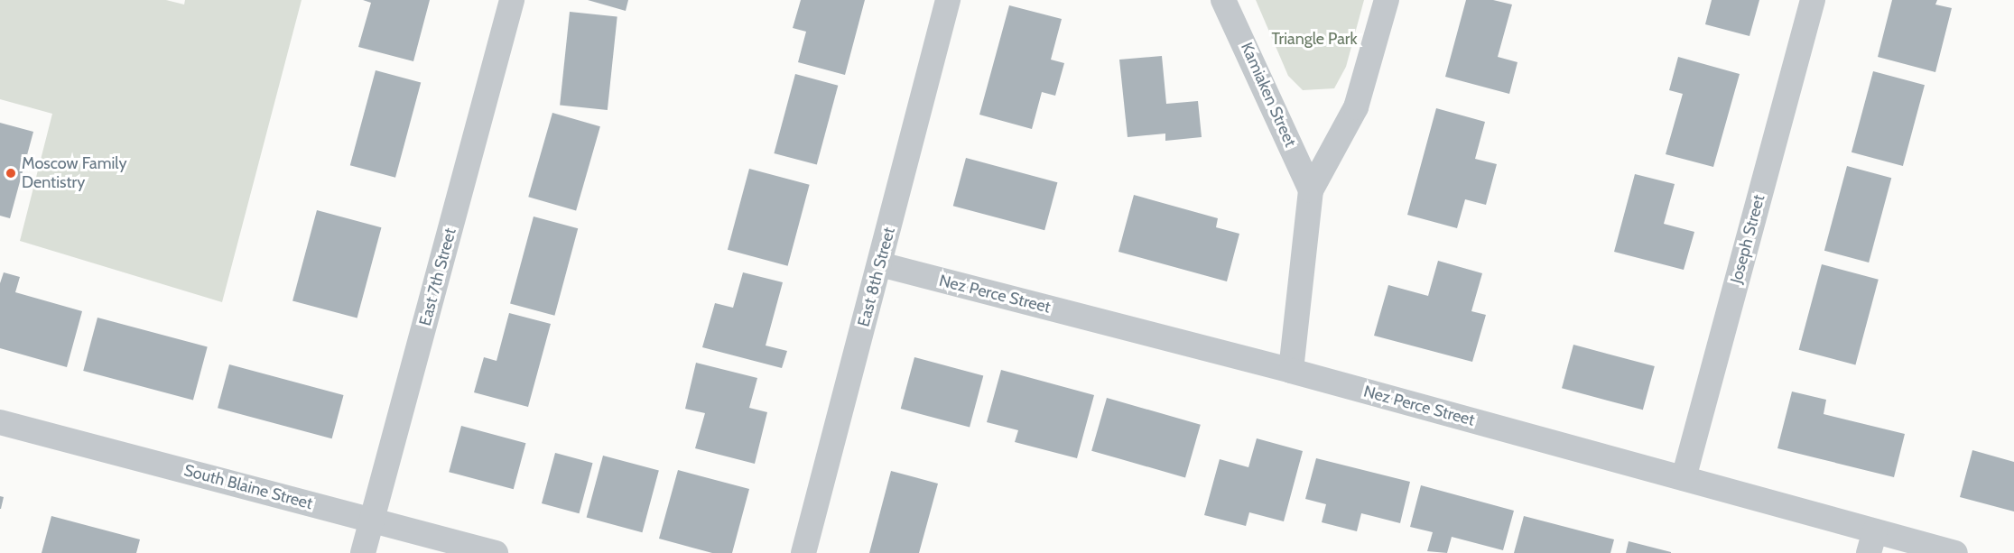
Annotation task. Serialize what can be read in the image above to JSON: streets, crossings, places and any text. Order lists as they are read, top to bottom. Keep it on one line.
{"streets":{"street":["Kamiaken Street","Joseph Street","East 7th Street","East 8th Street","Nez Perce Street","South Blaine Street"]},"crossings":[["Joseph Street","Nez Perce Street"],["East 7th Street","South Blaine Street"],["East 8th Street","Nez Perce Street"]],"parks":["Triangle Park"],"places":["Moscow Family Dentistry"]}
